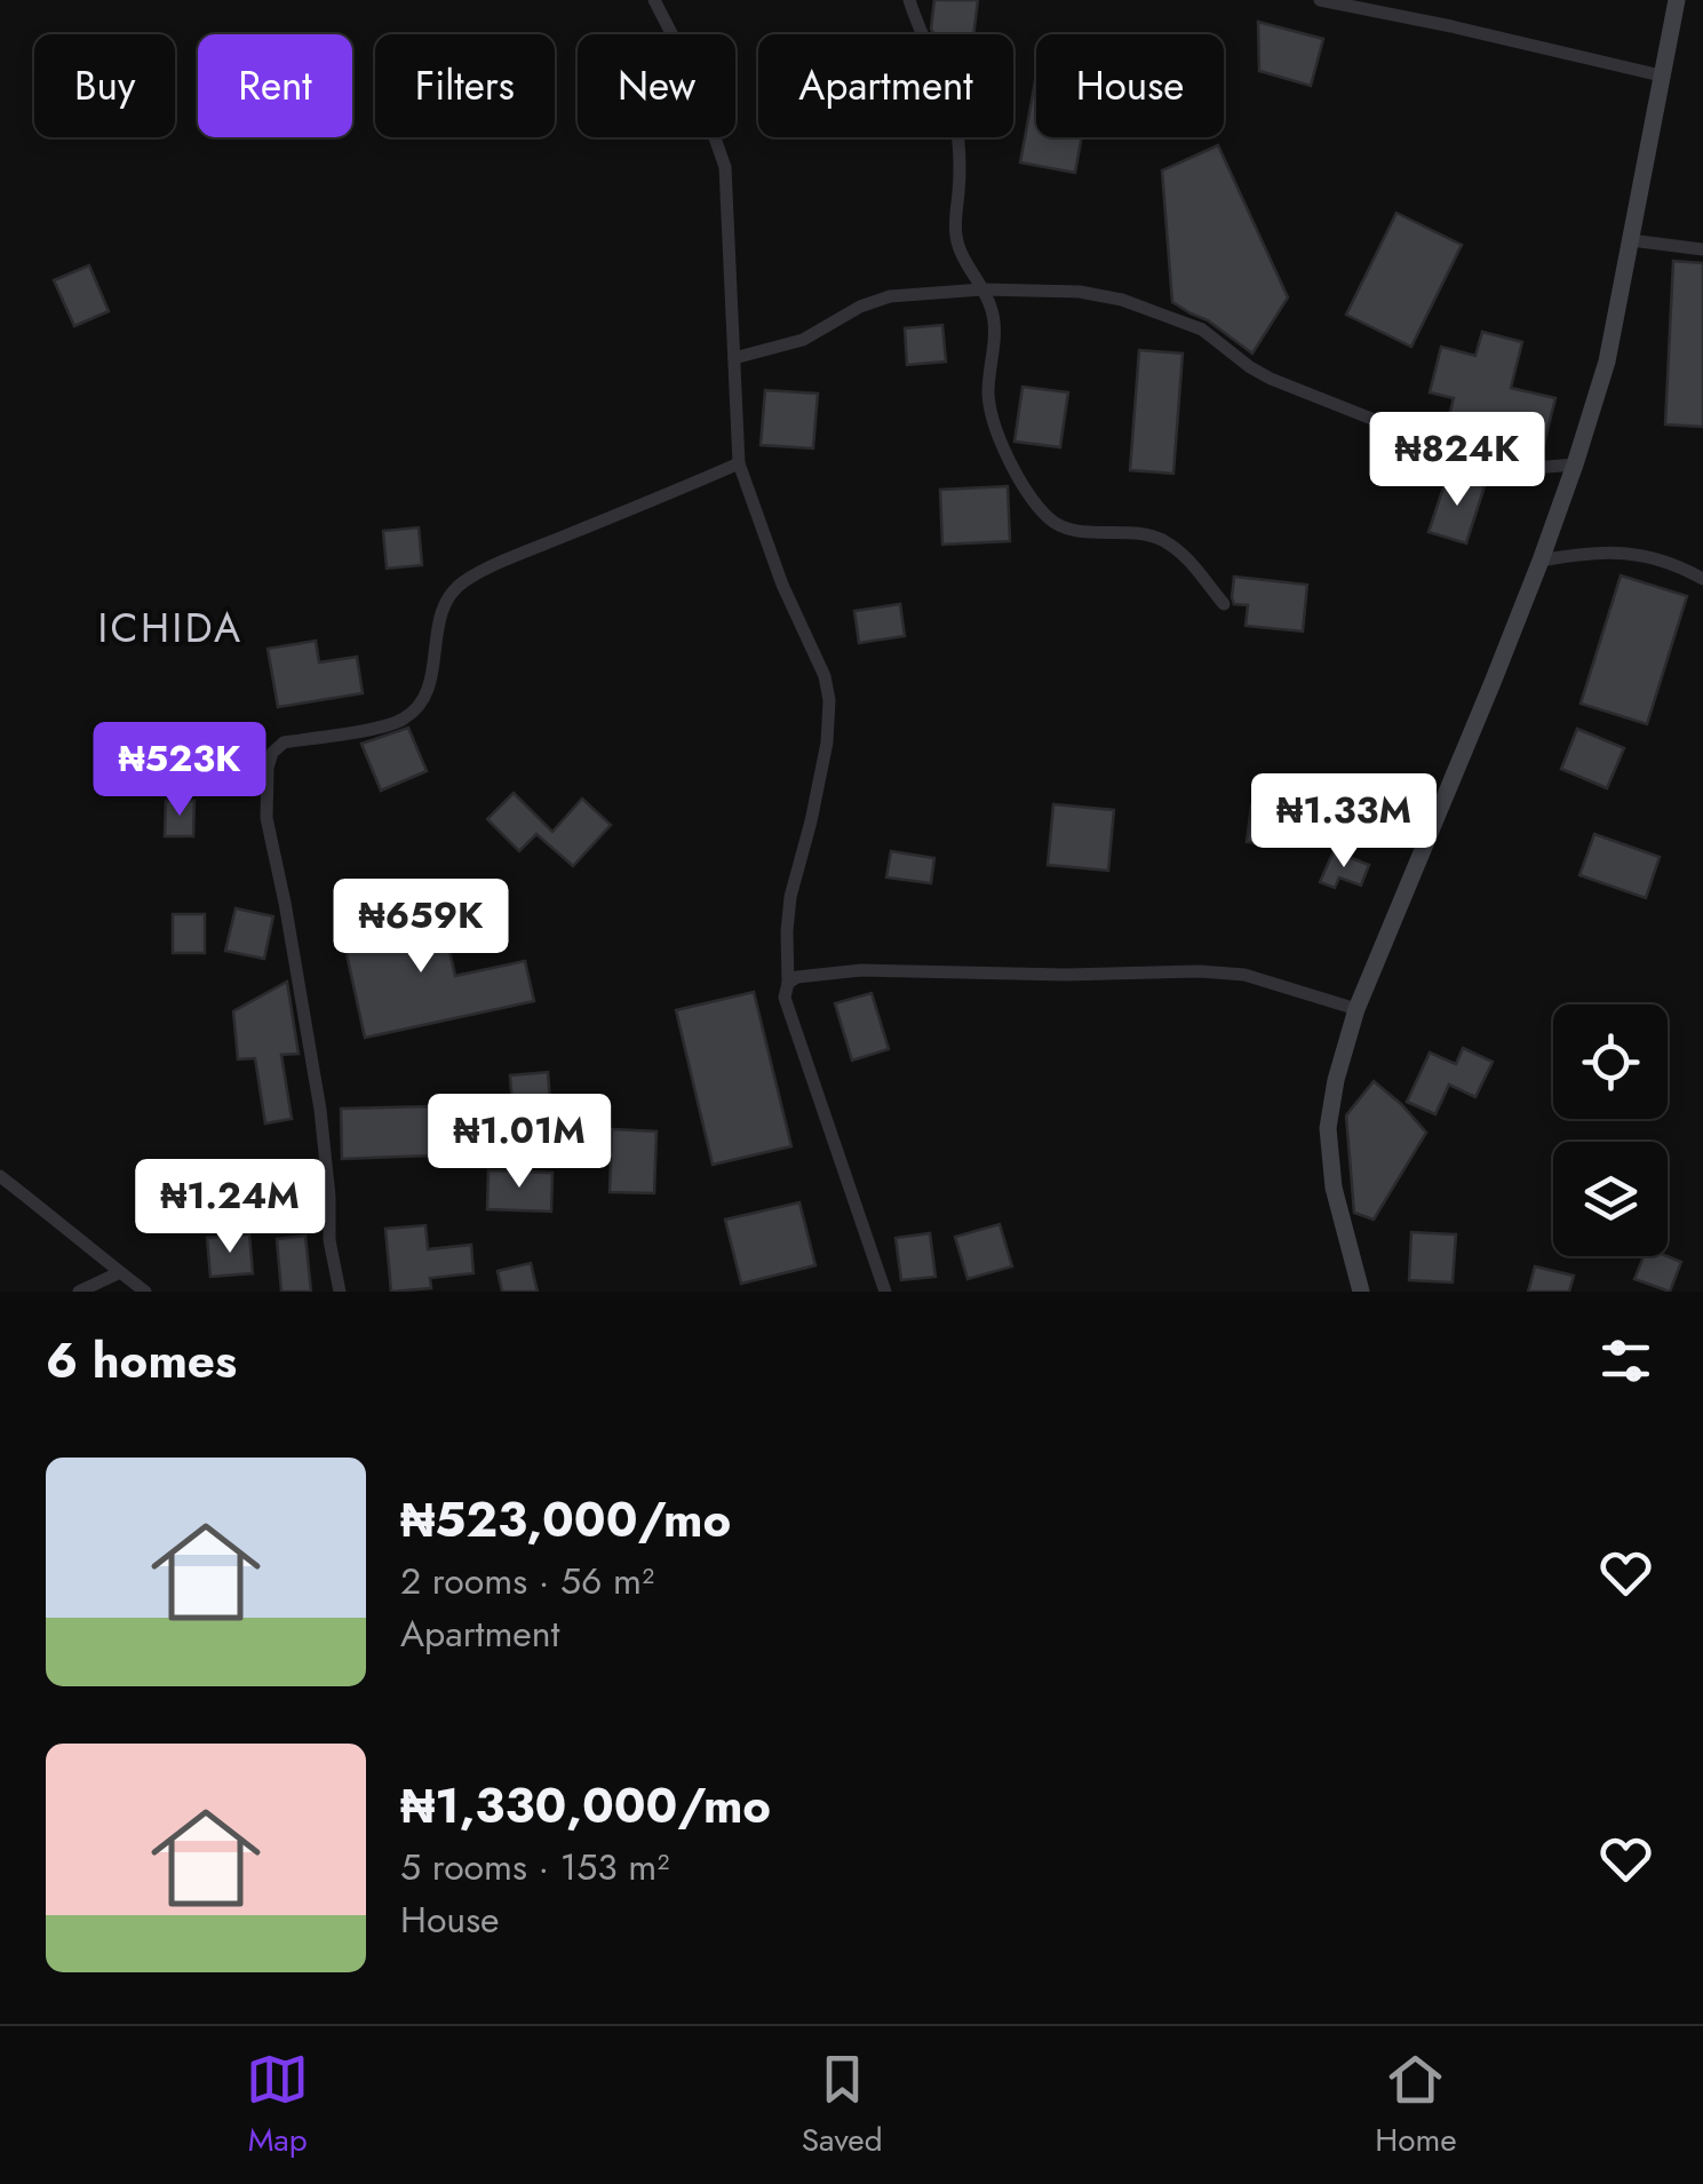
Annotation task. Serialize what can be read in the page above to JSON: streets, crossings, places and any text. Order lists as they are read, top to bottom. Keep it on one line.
{"districts":["ICHIDA"],"page":{"chip":["Buy","Rent","Filters","New","Apartment","House"],"price":["₦824K","₦523K","₦1.33M","₦659K","₦1.01M","₦1.24M"],"heading":"6 homes","list":[{"name":"₦523,000/mo","note":"2 rooms · 56 m² · Apartment"},{"name":"₦1,330,000/mo","note":"5 rooms · 153 m² · House"}],"tabs":["Map","Saved","Home"]}}
